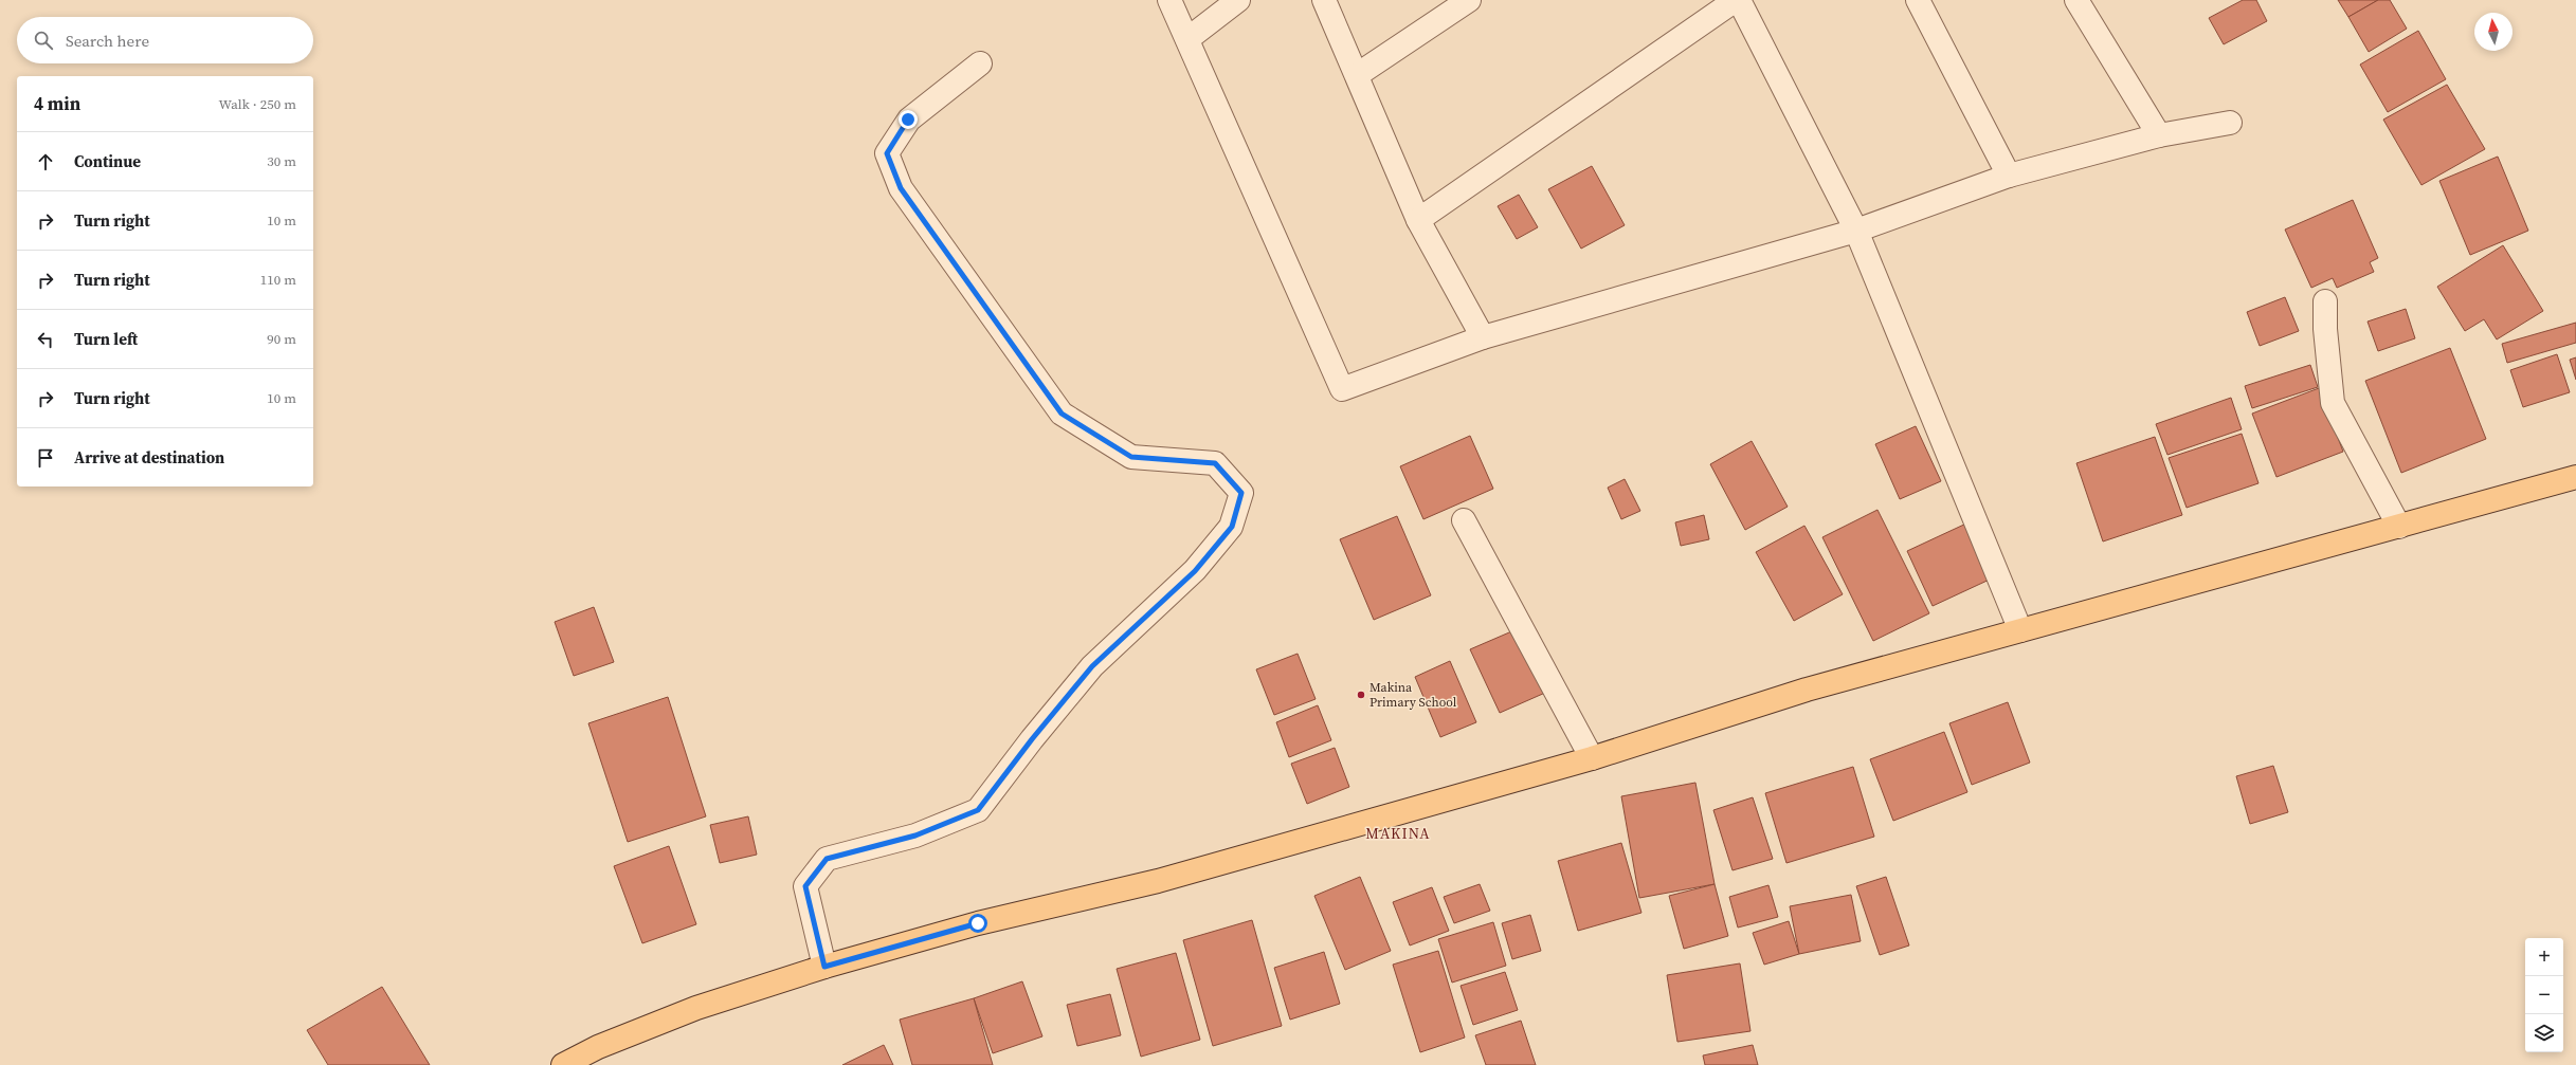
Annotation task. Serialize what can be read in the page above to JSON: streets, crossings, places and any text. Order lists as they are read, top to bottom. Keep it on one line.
{"districts":["MAKINA"],"places":["Makina Primary School"],"north":"top","page":{"search":"Search here","heading":["4 min","Walk · 250 m"],"list":[["Continue","30 m"],["Turn right","10 m"],["Turn right","110 m"],["Turn left","90 m"],["Turn right","10 m"],"Arrive at destination"],"map_buttons":["+","−"]}}
